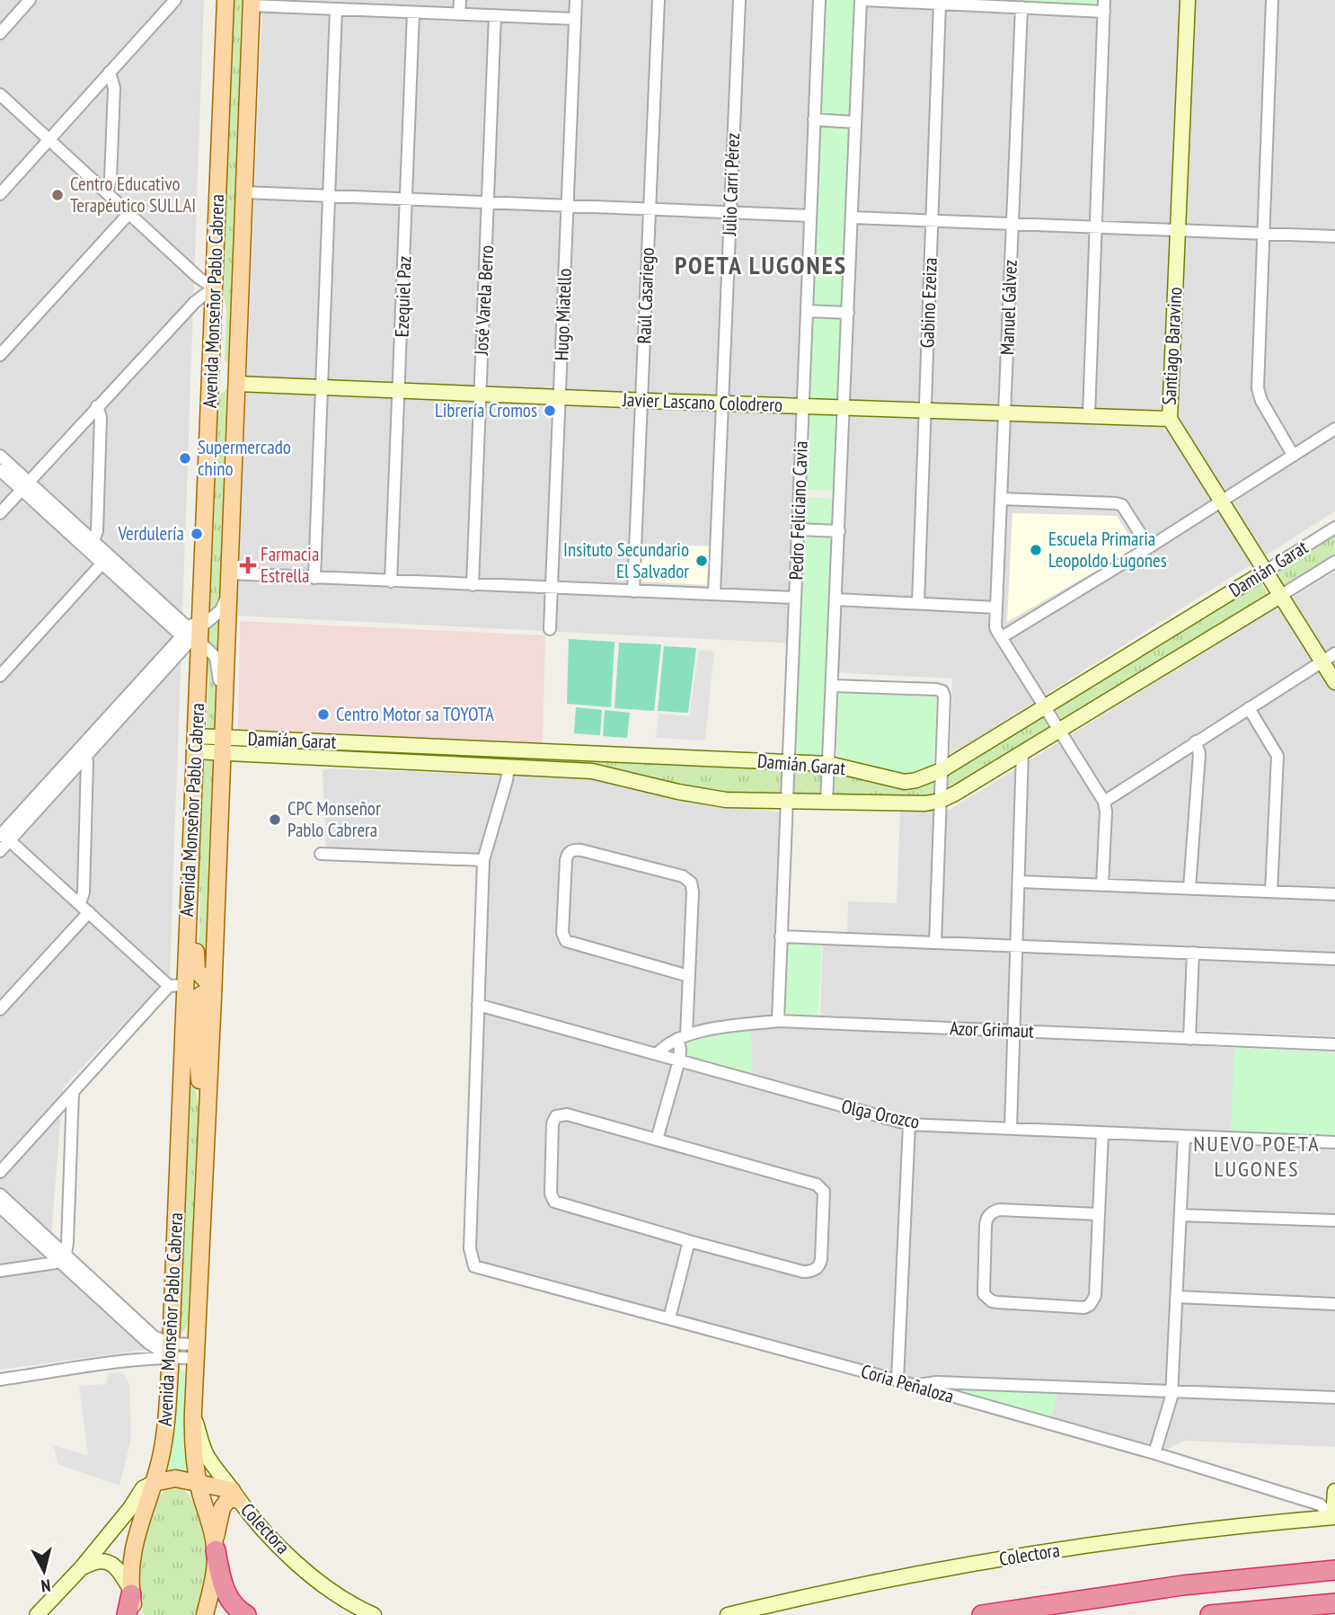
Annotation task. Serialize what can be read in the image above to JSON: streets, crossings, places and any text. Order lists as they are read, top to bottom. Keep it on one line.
{"streets":{"main road":["Avenida Monseñor Pablo Cabrera","Santiago Baravino","Javier Lascano Colodrero","Damián Garat","Colectora"],"street":["Julio Carri Pérez","Raúl Casariego","Ezequiel Paz","José Varela Berro","Gabino Ezeiza","Manuel Gálvez","Hugo Miatello","Pedro Feliciano Cavia","Azor Grimaut","Olga Orozco","Coria Peñaloza"]},"crossings":[["Julio Carri Pérez","Javier Lascano Colodrero"],["Raúl Casariego","Javier Lascano Colodrero"],["Ezequiel Paz","Javier Lascano Colodrero"],["José Varela Berro","Javier Lascano Colodrero"],["Avenida Monseñor Pablo Cabrera","Javier Lascano Colodrero"],["Avenida Monseñor Pablo Cabrera","Damián Garat"],["Avenida Monseñor Pablo Cabrera","Colectora"],["Gabino Ezeiza","Javier Lascano Colodrero"],["Manuel Gálvez","Javier Lascano Colodrero"],["Hugo Miatello","Javier Lascano Colodrero"],["Santiago Baravino","Javier Lascano Colodrero"],["Santiago Baravino","Damián Garat"],["Javier Lascano Colodrero","Pedro Feliciano Cavia"],["Pedro Feliciano Cavia","Damián Garat"],["Pedro Feliciano Cavia","Azor Grimaut"],["Azor Grimaut","Olga Orozco"],["Olga Orozco","Coria Peñaloza"],["Coria Peñaloza","Colectora"]],"districts":["POETA LUGONES","NUEVO POETA LUGONES"],"places":{"other":["Centro Educativo Terapéutico SULLAI","Librería Cromos","Supermercado chino","Verdulería","Escuela Primaria Leopoldo Lugones","Insituto Secundario El Salvador","Centro Motor sa TOYOTA","CPC Monseñor Pablo Cabrera"],"health":["Farmacia Estrella"]},"north":"bottom"}
